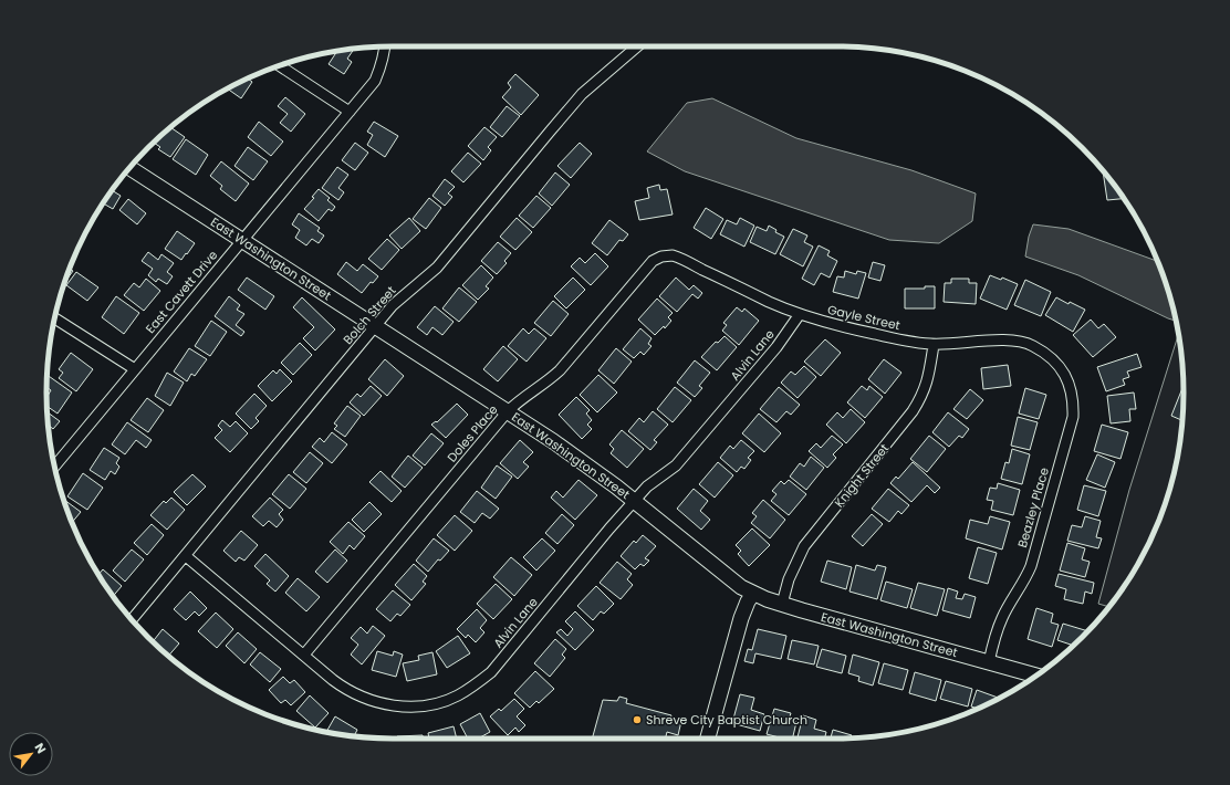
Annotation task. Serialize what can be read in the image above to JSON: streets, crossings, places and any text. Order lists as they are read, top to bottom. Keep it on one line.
{"streets":{"street":["East Washington Street","East Cavett Drive","Bolch Street","Gayle Street","Alvin Lane","Doles Place","Knight Street","Beazley Place"]},"crossings":[["East Washington Street","East Cavett Drive"],["East Washington Street","Bolch Street"],["East Washington Street","Alvin Lane"],["East Washington Street","Doles Place"],["East Washington Street","Knight Street"],["East Washington Street","Beazley Place"],["Bolch Street","Alvin Lane"],["Gayle Street","Alvin Lane"],["Gayle Street","Doles Place"],["Gayle Street","Knight Street"],["Gayle Street","Beazley Place"],["Alvin Lane","Doles Place"]],"places":["Shreve City Baptist Church"],"north":"top right"}
